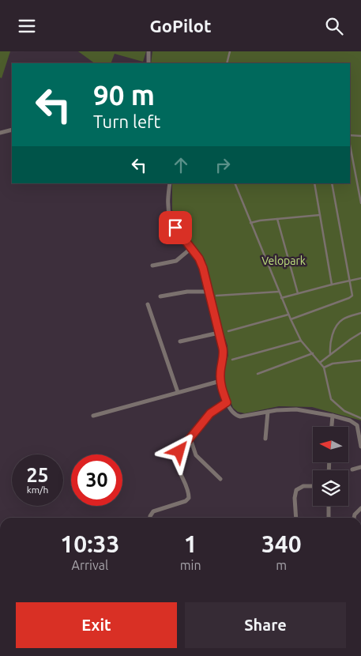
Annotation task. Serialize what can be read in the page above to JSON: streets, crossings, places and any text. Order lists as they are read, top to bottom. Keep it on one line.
{"parks":["Velopark"],"north":"left","page":{"header":"GoPilot","turn":["90 m","Turn left"],"speed":"25 km/h","limit":"30","eta":["10:33","Arrival","1","min","340","m"],"buttons":["Exit","Share"]}}
